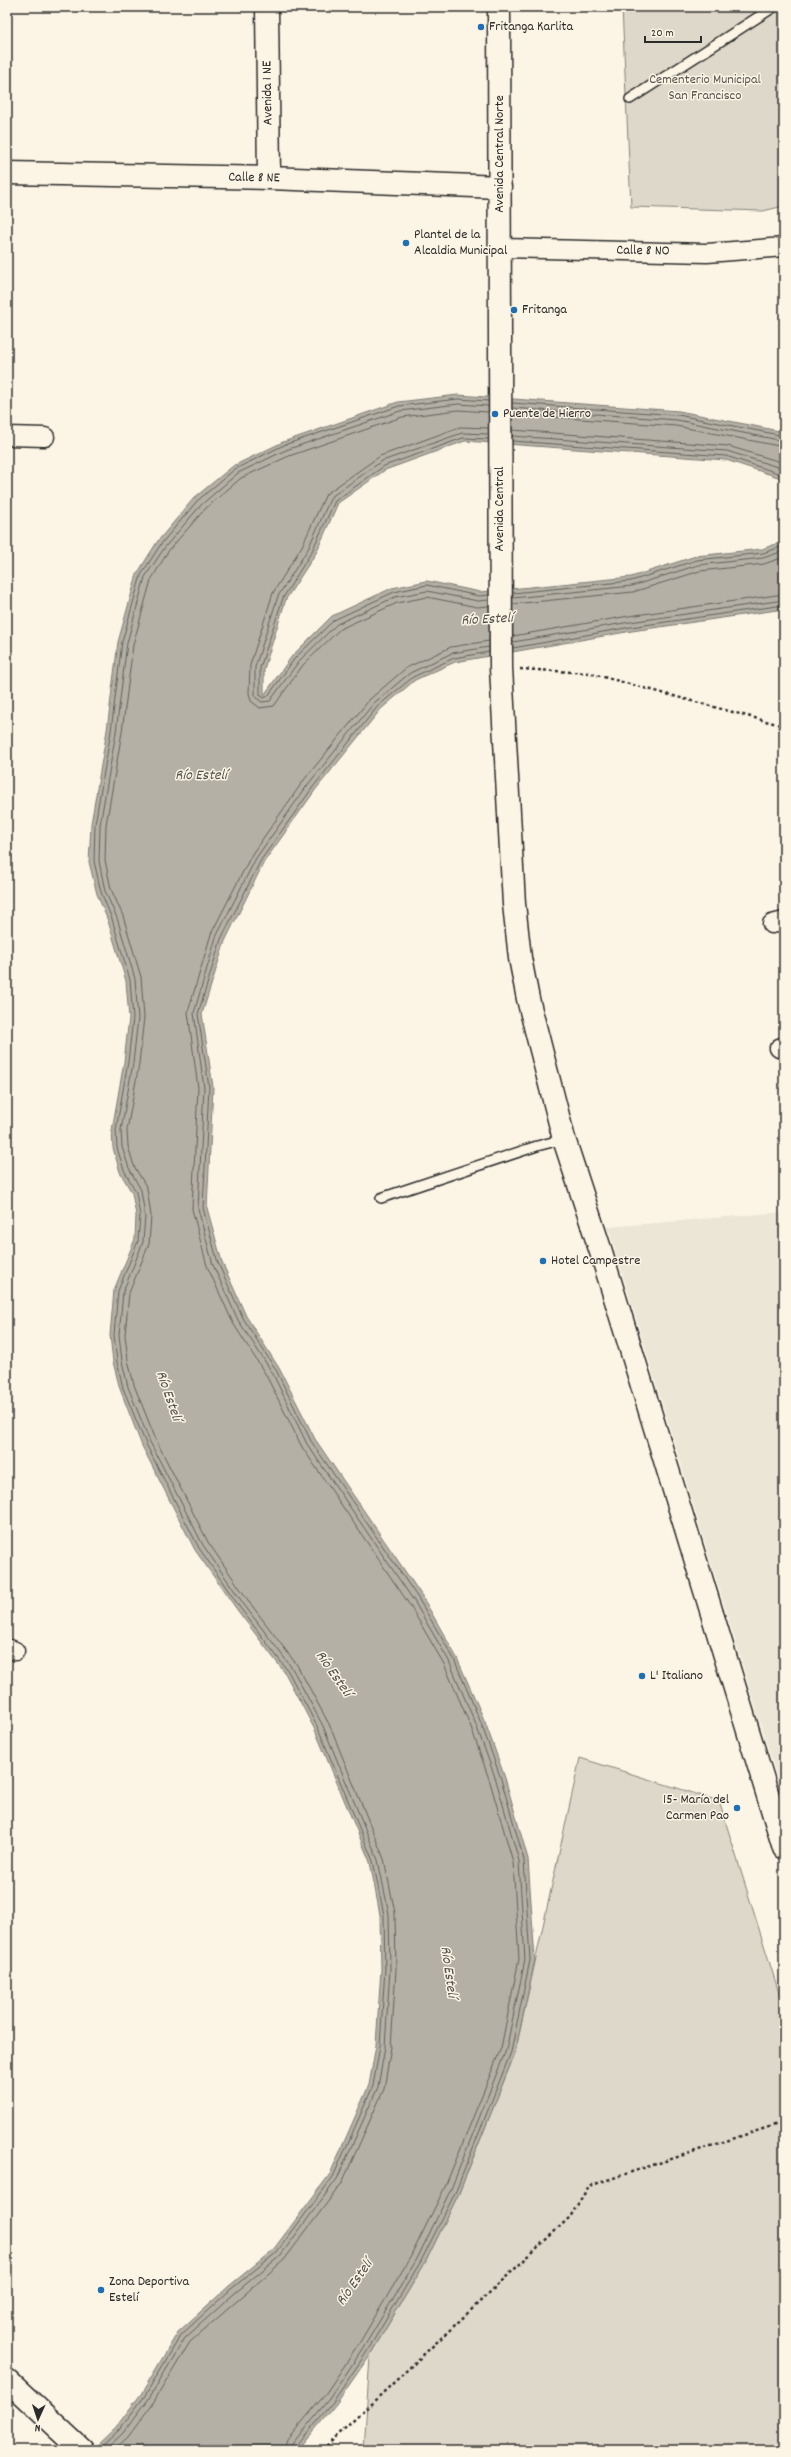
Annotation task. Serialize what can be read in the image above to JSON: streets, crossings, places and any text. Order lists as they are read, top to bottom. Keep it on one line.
{"streets":{"main road":["Avenida 1 NE","Avenida Central Norte","Calle 8 NE","Avenida Central"],"street":["Calle 8 NO"]},"crossings":[["Avenida 1 NE","Calle 8 NE"],["Avenida Central Norte","Calle 8 NE"],["Avenida Central Norte","Calle 8 NO"],["Avenida Central Norte","Avenida Central"]],"water":["Río Estelí"],"parks":["Cementerio Municipal San Francisco"],"places":["Fritanga Karlita","Plantel de la Alcaldia Municipal","Fritanga","Puente de Hierro","Hotel Campestre","L' Italiano","15- María del Carmen Pao","Zona Deportiva Estelí"],"scale_bar":"20 m","north":"bottom"}
